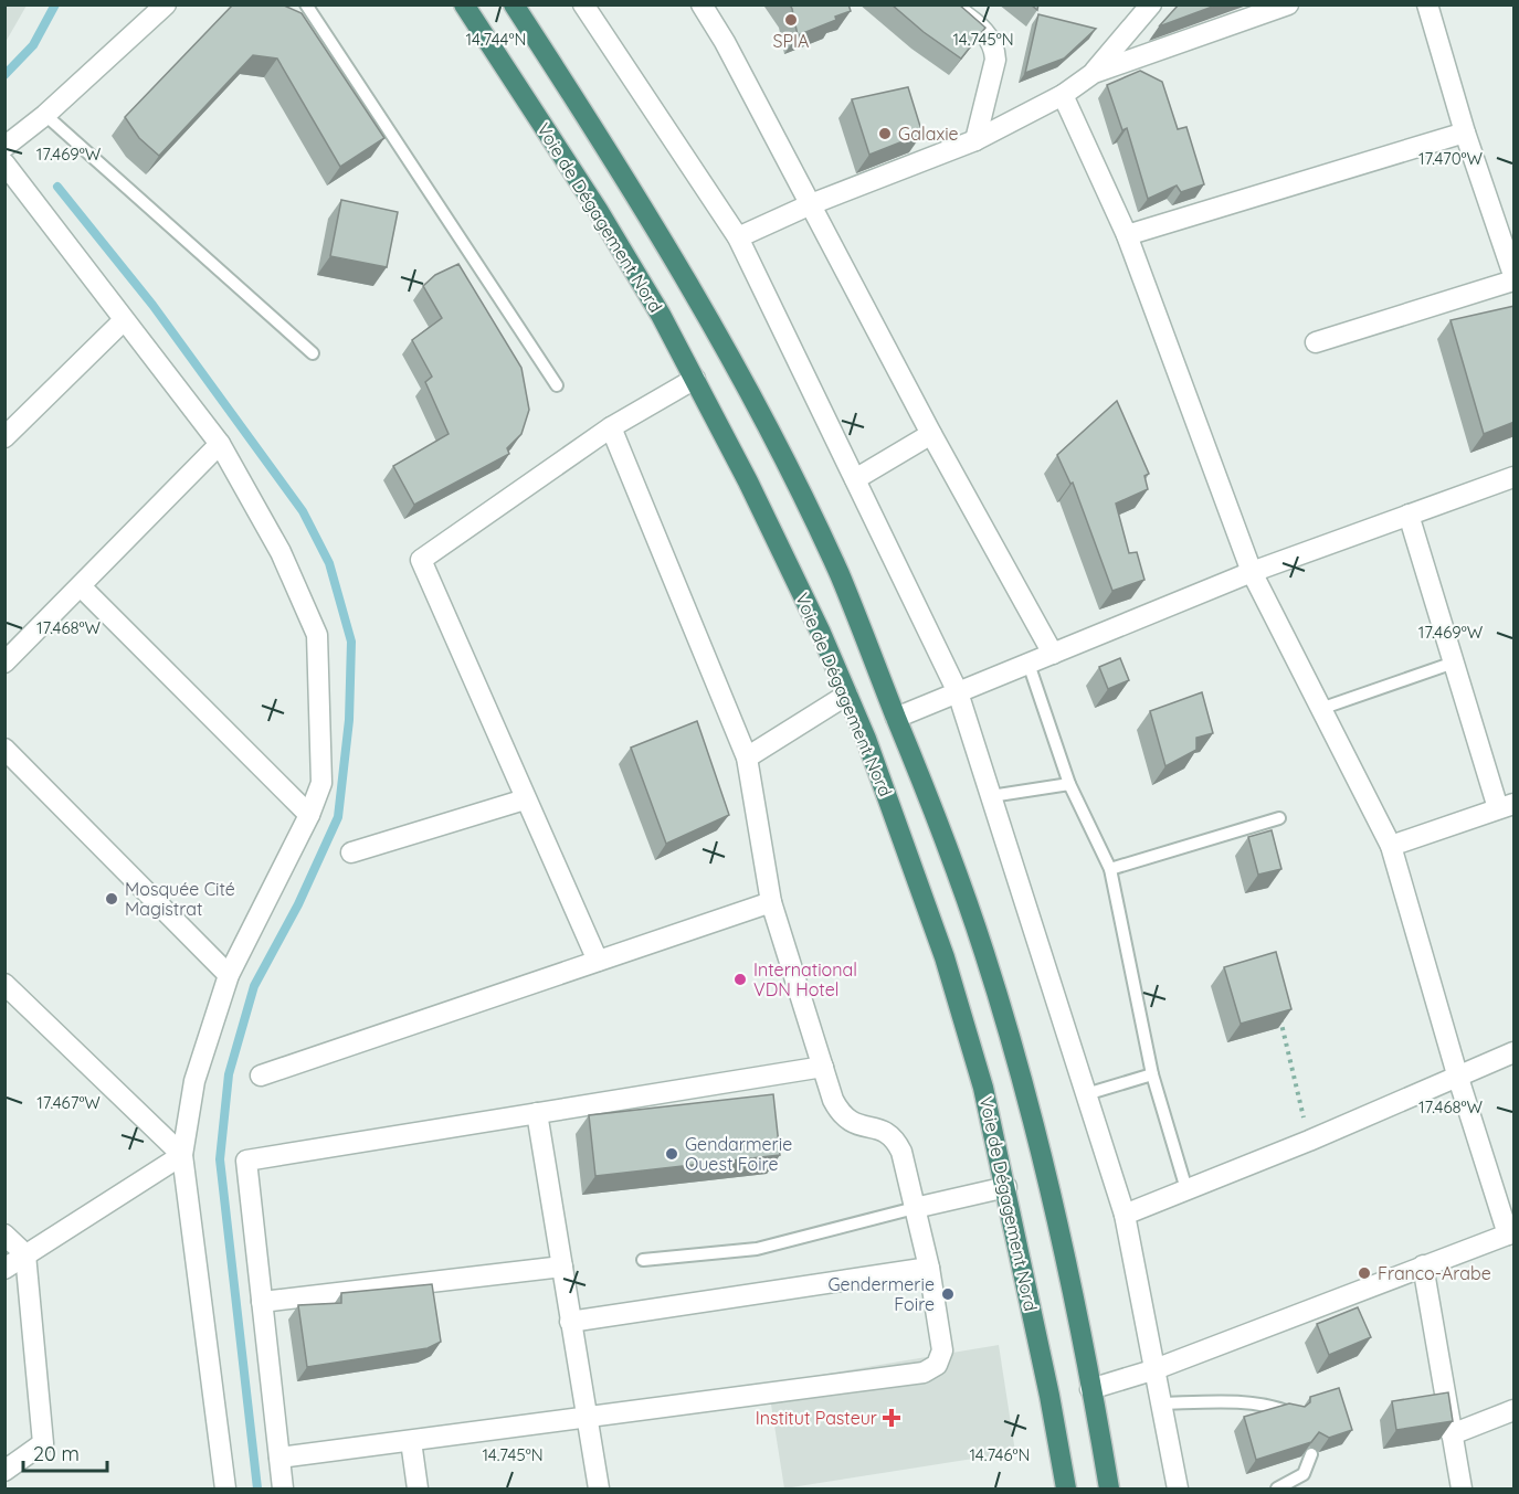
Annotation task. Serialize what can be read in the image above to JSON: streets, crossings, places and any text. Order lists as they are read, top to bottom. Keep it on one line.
{"streets":{"highway":["Voie de Dégagement Nord"]},"places":{"other":["SPIA","Galaxie","Mosquée Cité Magistrat","International VDN Hotel","Gendarmerie Ouest Foire","Franco-Arabe","Gendermerie Foire"],"health":["Institut Pasteur"]},"scale_bar":"20 m","coordinates":["14.744°N","14.745°N","17.469°W","17.470°W","17.468°W","17.467°W","14.746°N"]}
